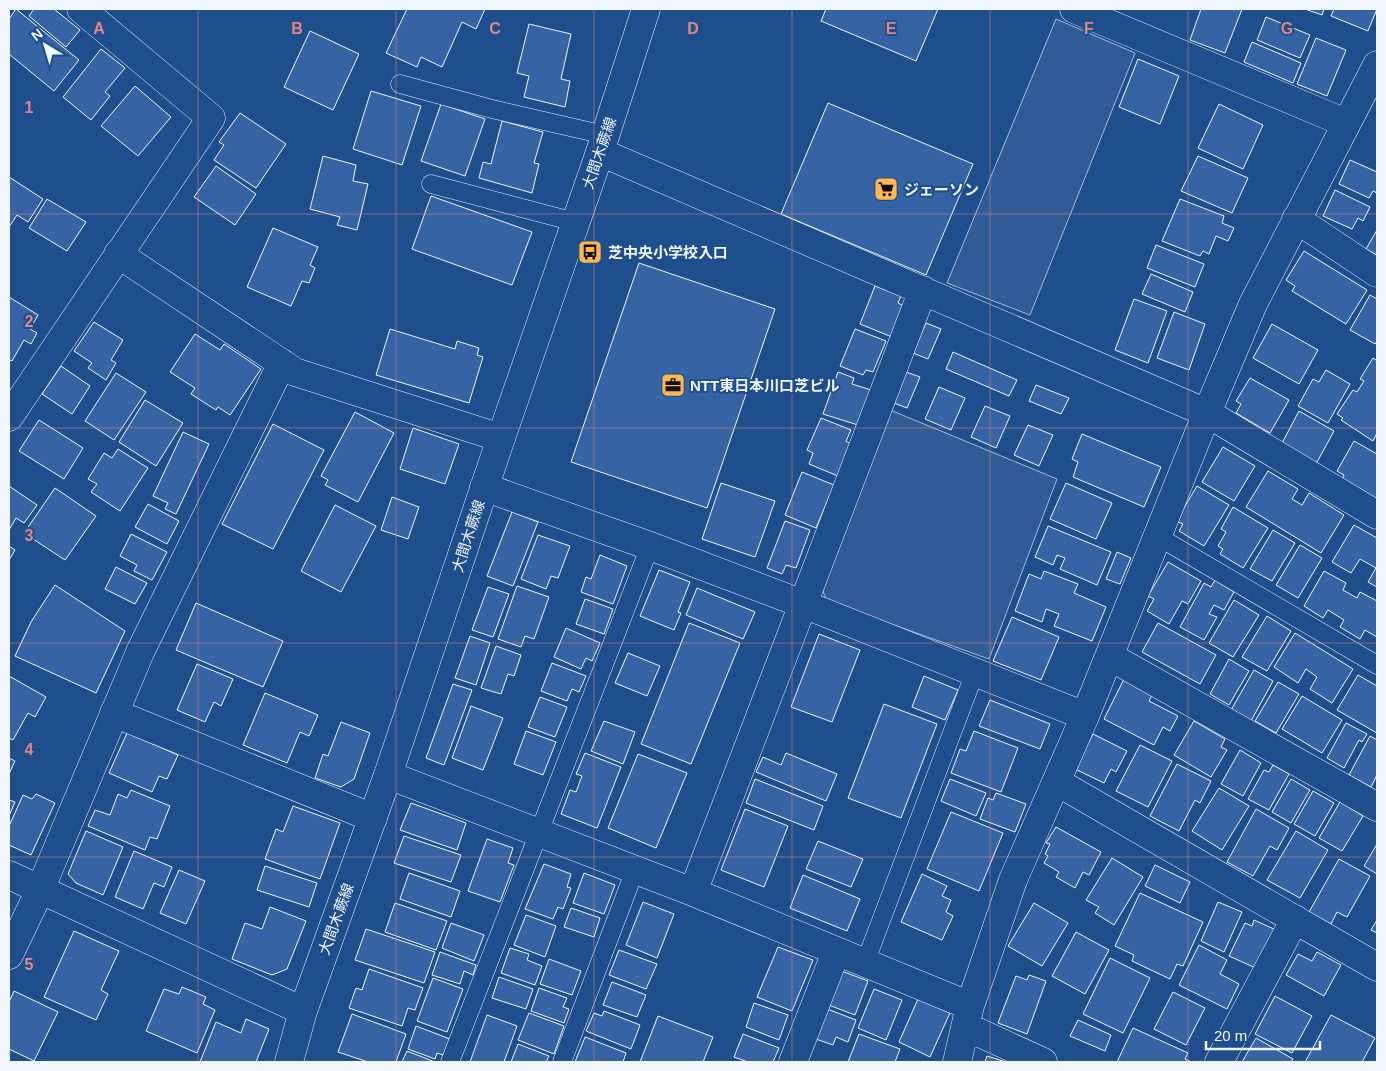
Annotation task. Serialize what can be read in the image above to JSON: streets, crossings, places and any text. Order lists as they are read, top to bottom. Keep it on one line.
{"streets":{"street":["大間木蕨線"]},"places":{"supermarket":["ジェーソン"],"bus stop":["芝中央小学校入口"],"office":["NTT東日本川口芝ビル"]},"scale_bar":"20 m","north":"top left","grid":{"columns":["A","B","C","D","E","F","G"],"rows":["1","2","3","4","5"]}}
